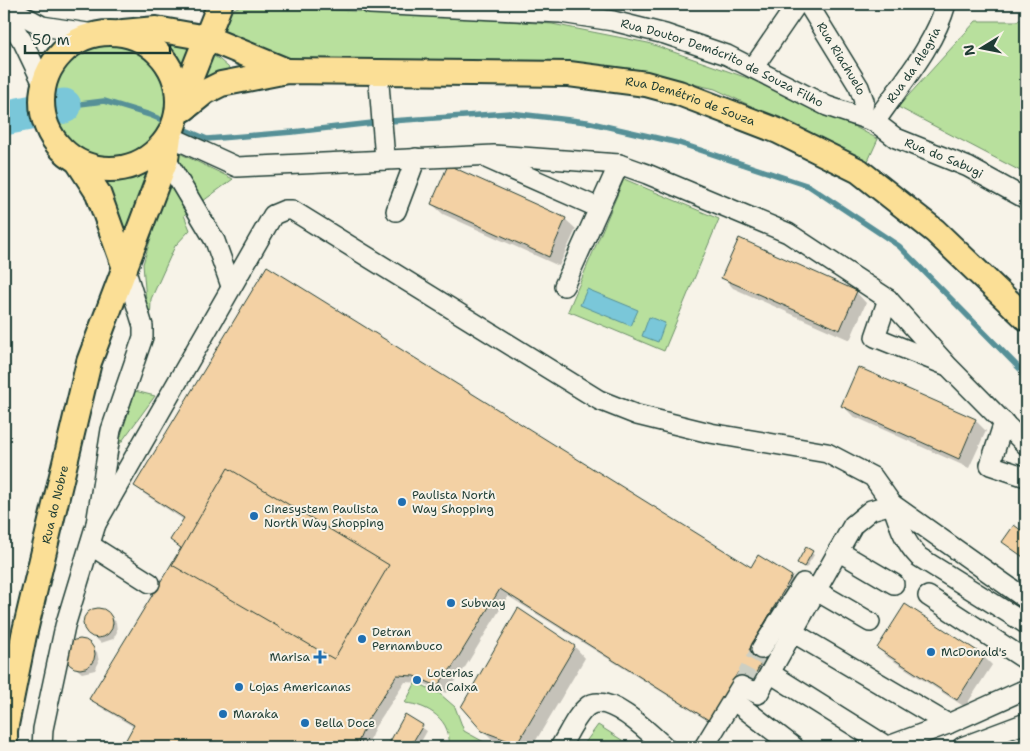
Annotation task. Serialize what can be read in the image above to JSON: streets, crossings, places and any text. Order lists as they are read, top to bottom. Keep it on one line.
{"streets":{"main road":["Rua Demétrio de Souza","Rua do Nobre"],"street":["Rua Riachuelo","Rua Doutor Demócrito de Souza Filho","Rua da Alegria","Rua do Sabugi"]},"crossings":[["Rua Riachuelo","Rua Doutor Demócrito de Souza Filho"],["Rua Riachuelo","Rua da Alegria"],["Rua Riachuelo","Rua do Sabugi"],["Rua Doutor Demócrito de Souza Filho","Rua da Alegria"],["Rua Doutor Demócrito de Souza Filho","Rua do Sabugi"],["Rua da Alegria","Rua do Sabugi"],["Rua Demétrio de Souza","Rua do Nobre"]],"places":{"other":["Paulista North Way Shopping","Cinesystem Paulista North Way Shopping","Subway","Detran Pernambuco","McDonald's","Loterias da Caixa","Lojas Americanas","Maraka","Bella Doce"],"health":["Marisa"]},"scale_bar":"50 m","north":"left"}
